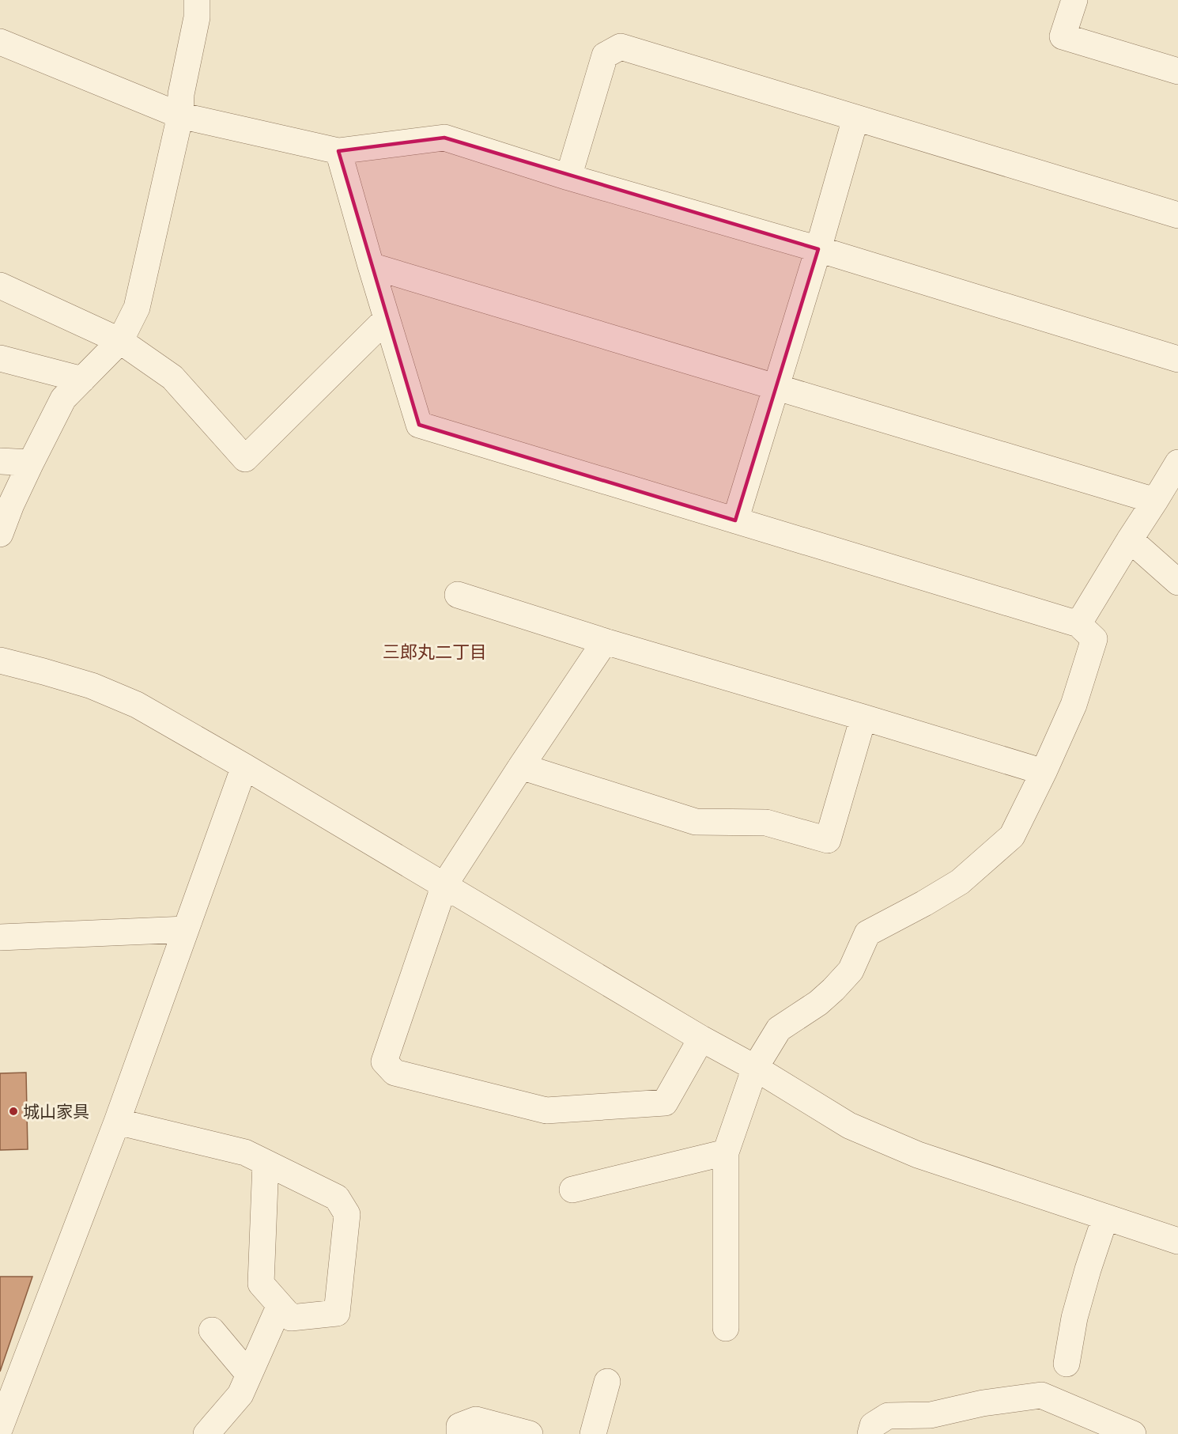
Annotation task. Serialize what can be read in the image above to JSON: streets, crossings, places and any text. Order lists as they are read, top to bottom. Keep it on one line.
{"districts":["三郎丸二丁目"],"places":["城山家具"]}
